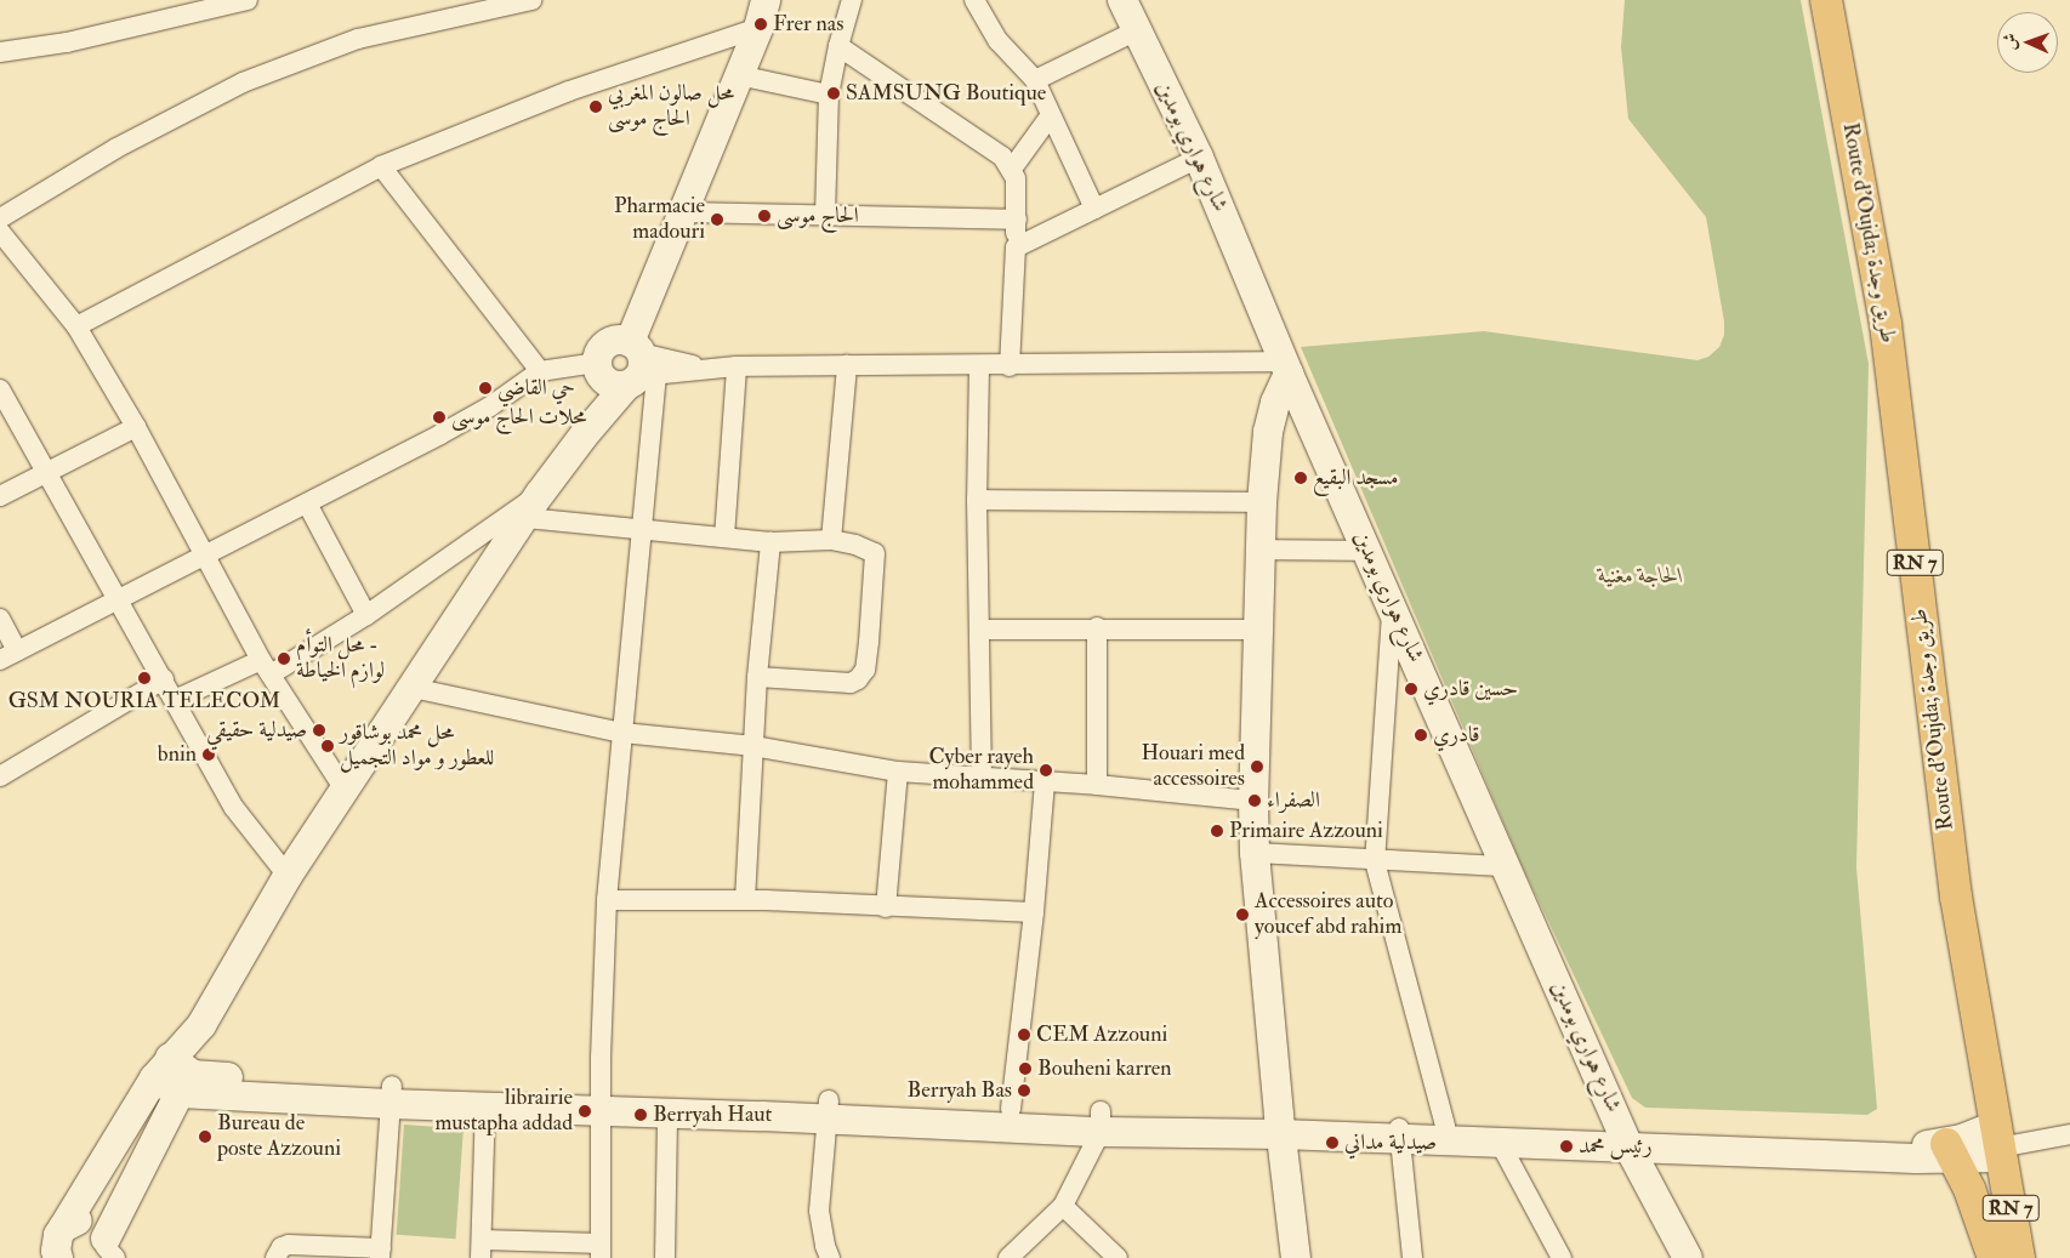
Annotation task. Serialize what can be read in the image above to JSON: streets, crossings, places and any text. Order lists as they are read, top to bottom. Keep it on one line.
{"streets":{"main road":["Route d'Oujda; طريق وجدة","RN 7"],"street":["شارع هواري بومدين"]},"parks":["الحاجة مغنية"],"places":["Frer nas","SAMSUNG Boutique","محل صالون المغربي الحاج موسى","الحاج موسى","Pharmacie madouri","حي القاضي","محلات الحاج موسى","مسجد البقيع","محل التوأم - لوازم الخياطة","GSM NOURIA TELECOM","حسين قادري","صيدلية حقيقي","قادري","محل محمد بوشاقور للعطور و مواد التجميل","bnin","Houari med accessoires","Cyber rayeh mohammed","الصفراء","Primaire Azzouni","Accessoires auto youcef abd rahim","CEM Azzouni","Bouheni karren","Berryah Bas","librairie mustapha addad","Berryah Haut","Bureau de poste Azzouni","صيدلية مداني","رئيس محمد"],"north":"left"}
